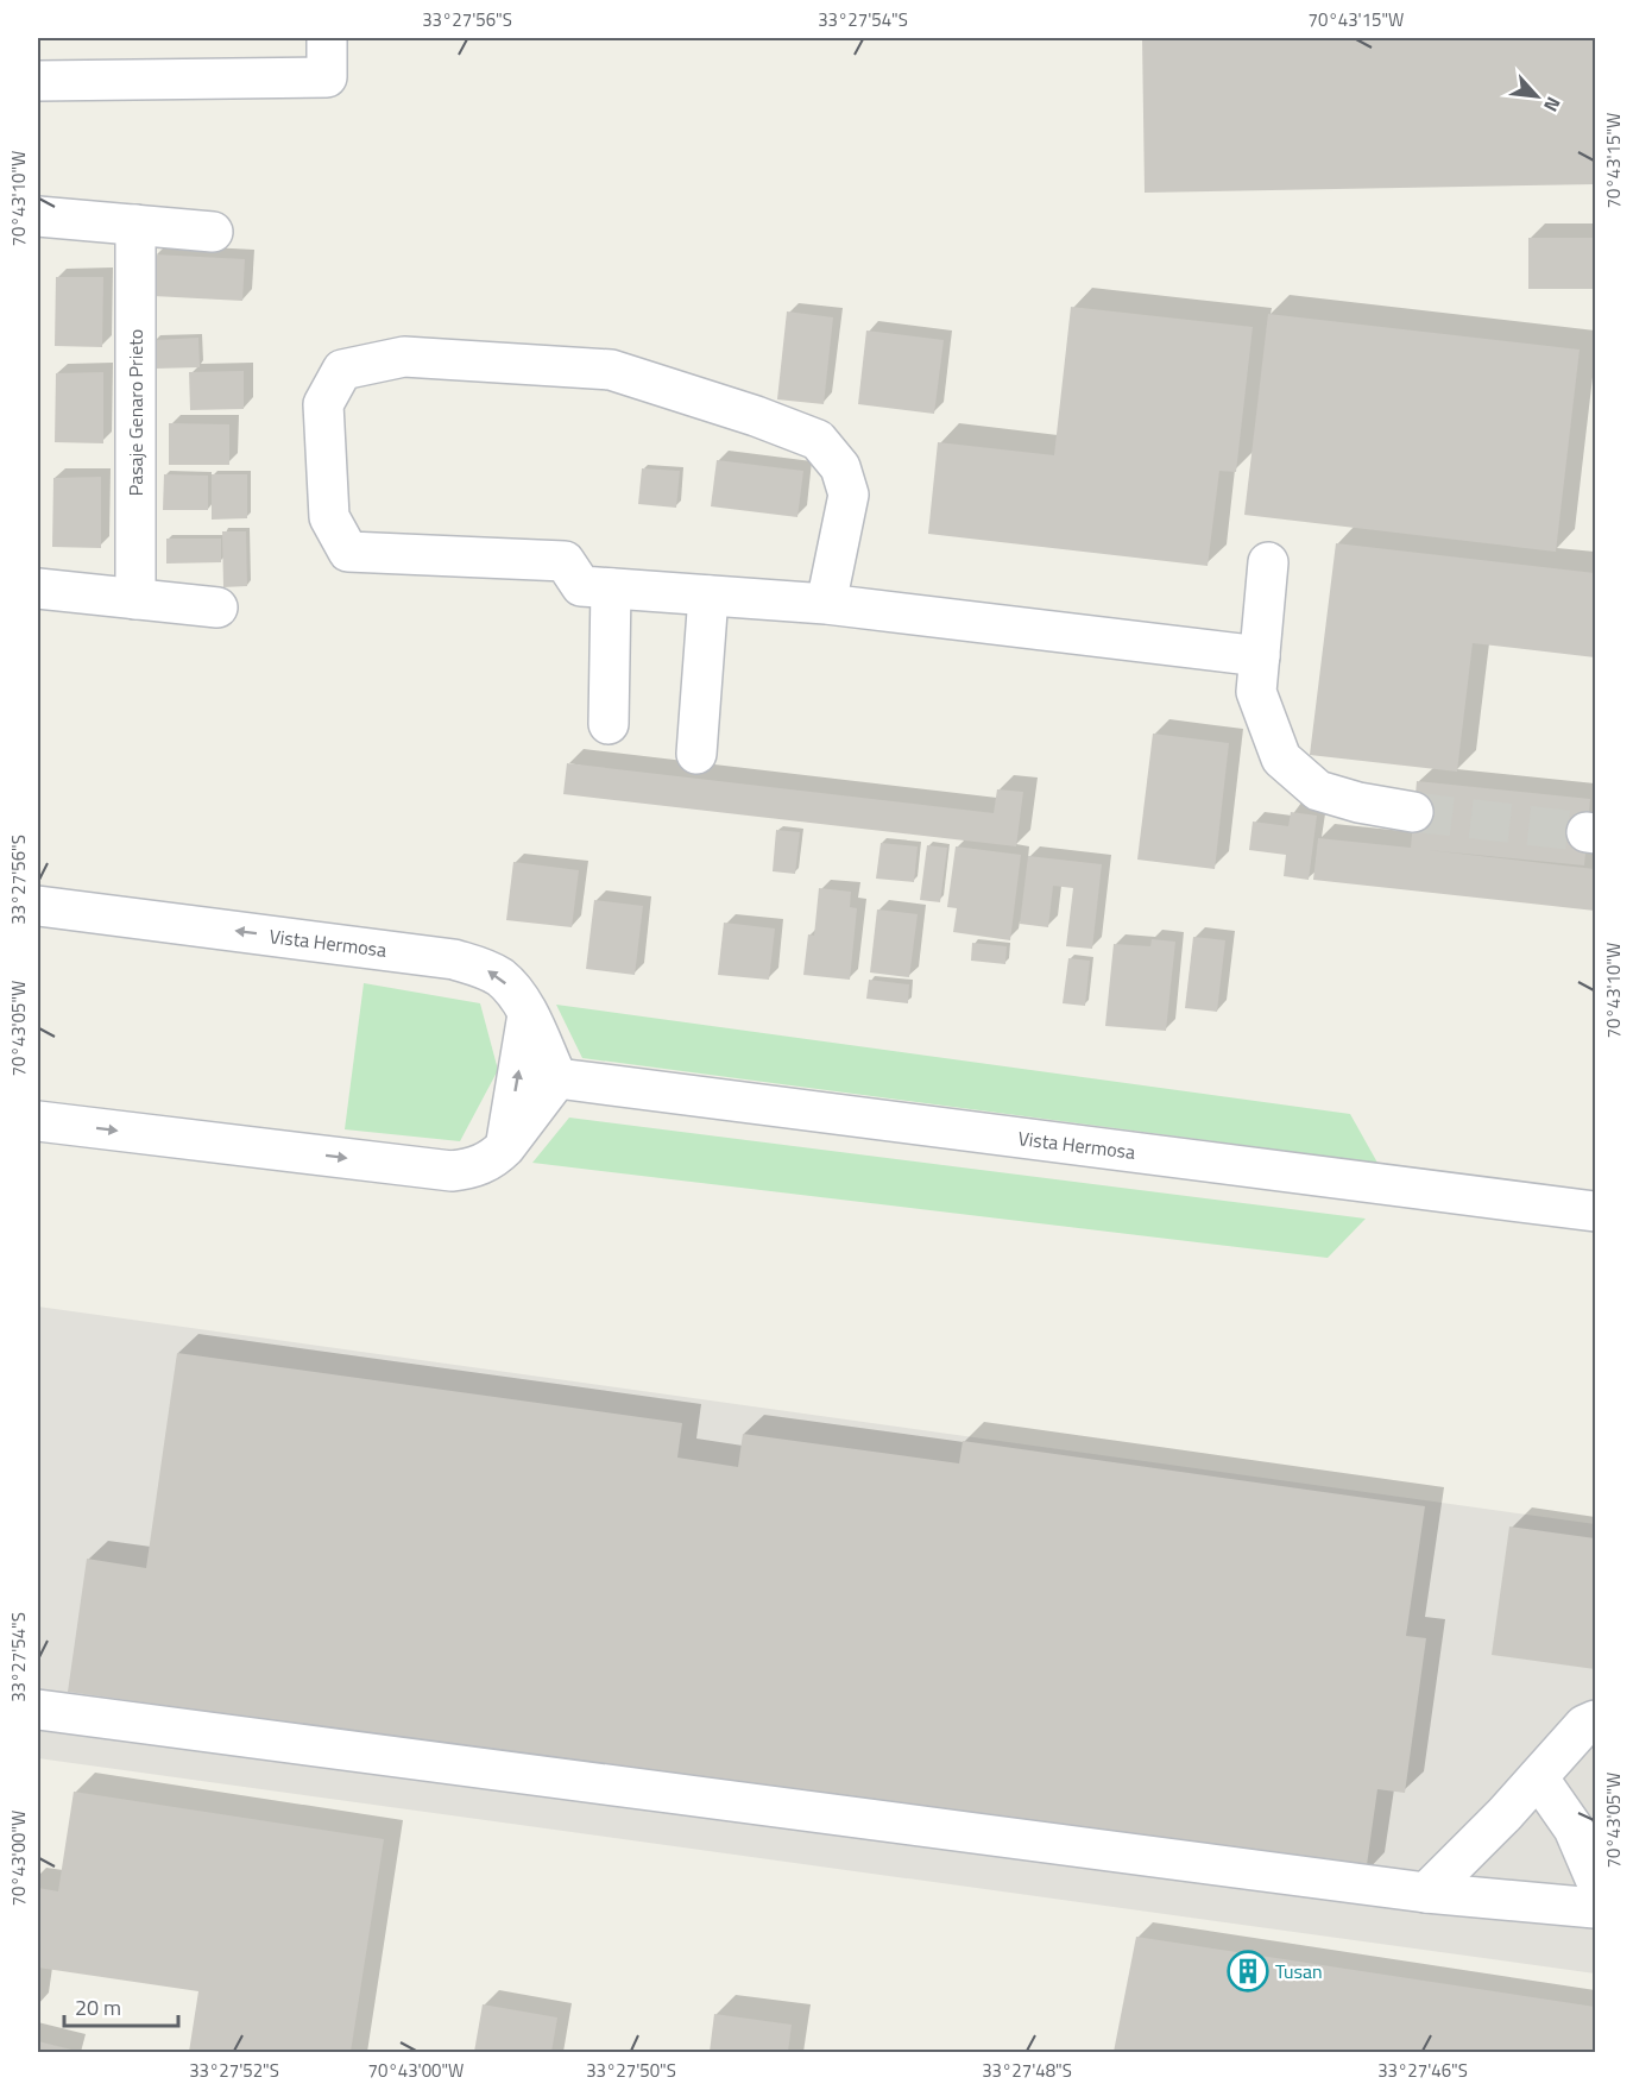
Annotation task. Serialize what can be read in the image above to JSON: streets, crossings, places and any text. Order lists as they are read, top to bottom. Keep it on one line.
{"streets":{"street":["Pasaje Genaro Prieto","Vista Hermosa"]},"places":{"building":["Tusan"]},"scale_bar":"20 m","north":"bottom right","coordinates":["33°27'56\"S","33°27'54\"S","70°43'15\"W","70°43'10\"W","70°43'05\"W","70°43'00\"W","33°27'52\"S","33°27'50\"S","33°27'48\"S","33°27'46\"S"]}
